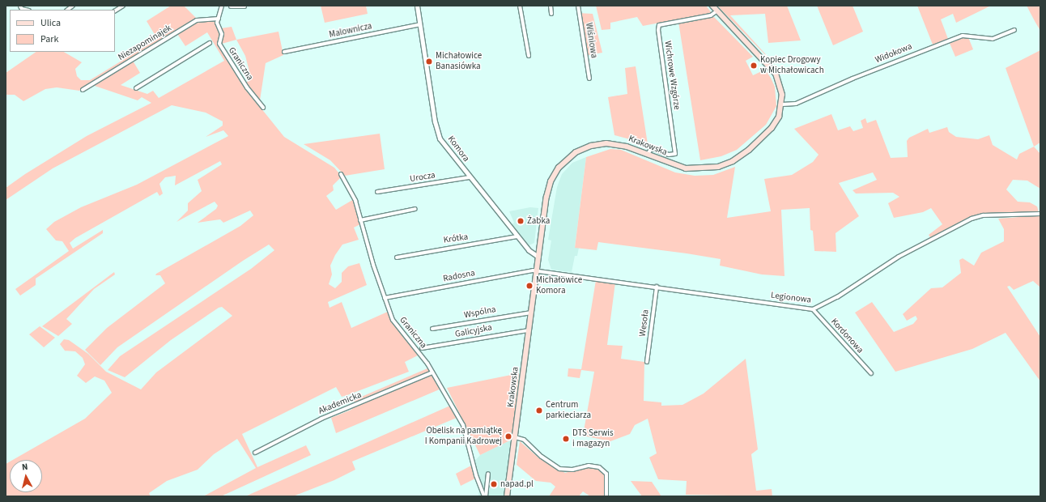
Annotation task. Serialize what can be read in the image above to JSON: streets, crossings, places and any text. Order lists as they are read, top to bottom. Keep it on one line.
{"streets":{"main road":["Krakowska"],"street":["Malownicza","Wiśniowa","Niezapominajek","Widokowa","Graniczna","Wichrowe Wzgórze","Komora","Urocza","Krótka","Radosna","Legionowa","Wspólna","Wesoła","Galicyjska","Kordonowa","Akademicka"]},"crossings":[["Malownicza","Komora"],["Niezapominajek","Graniczna"],["Widokowa","Krakowska"],["Graniczna","Radosna"],["Graniczna","Akademicka"],["Wichrowe Wzgórze","Krakowska"],["Krakowska","Komora"],["Krakowska","Radosna"],["Krakowska","Legionowa"],["Krakowska","Wspólna"],["Krakowska","Galicyjska"],["Komora","Urocza"],["Komora","Krótka"],["Radosna","Legionowa"],["Legionowa","Wesoła"],["Legionowa","Kordonowa"]],"places":["Michałowice Banasiówka","Kopiec Drogowy w Michałowicach","Żabka","Michałowice Komora","Centrum parkieciarza","Obelisk na pamiątkę I Kompanii Kadrowej","DTS Serwis i magazyn","napad.pl"],"legend":["Ulica","Park"],"north":"top"}
